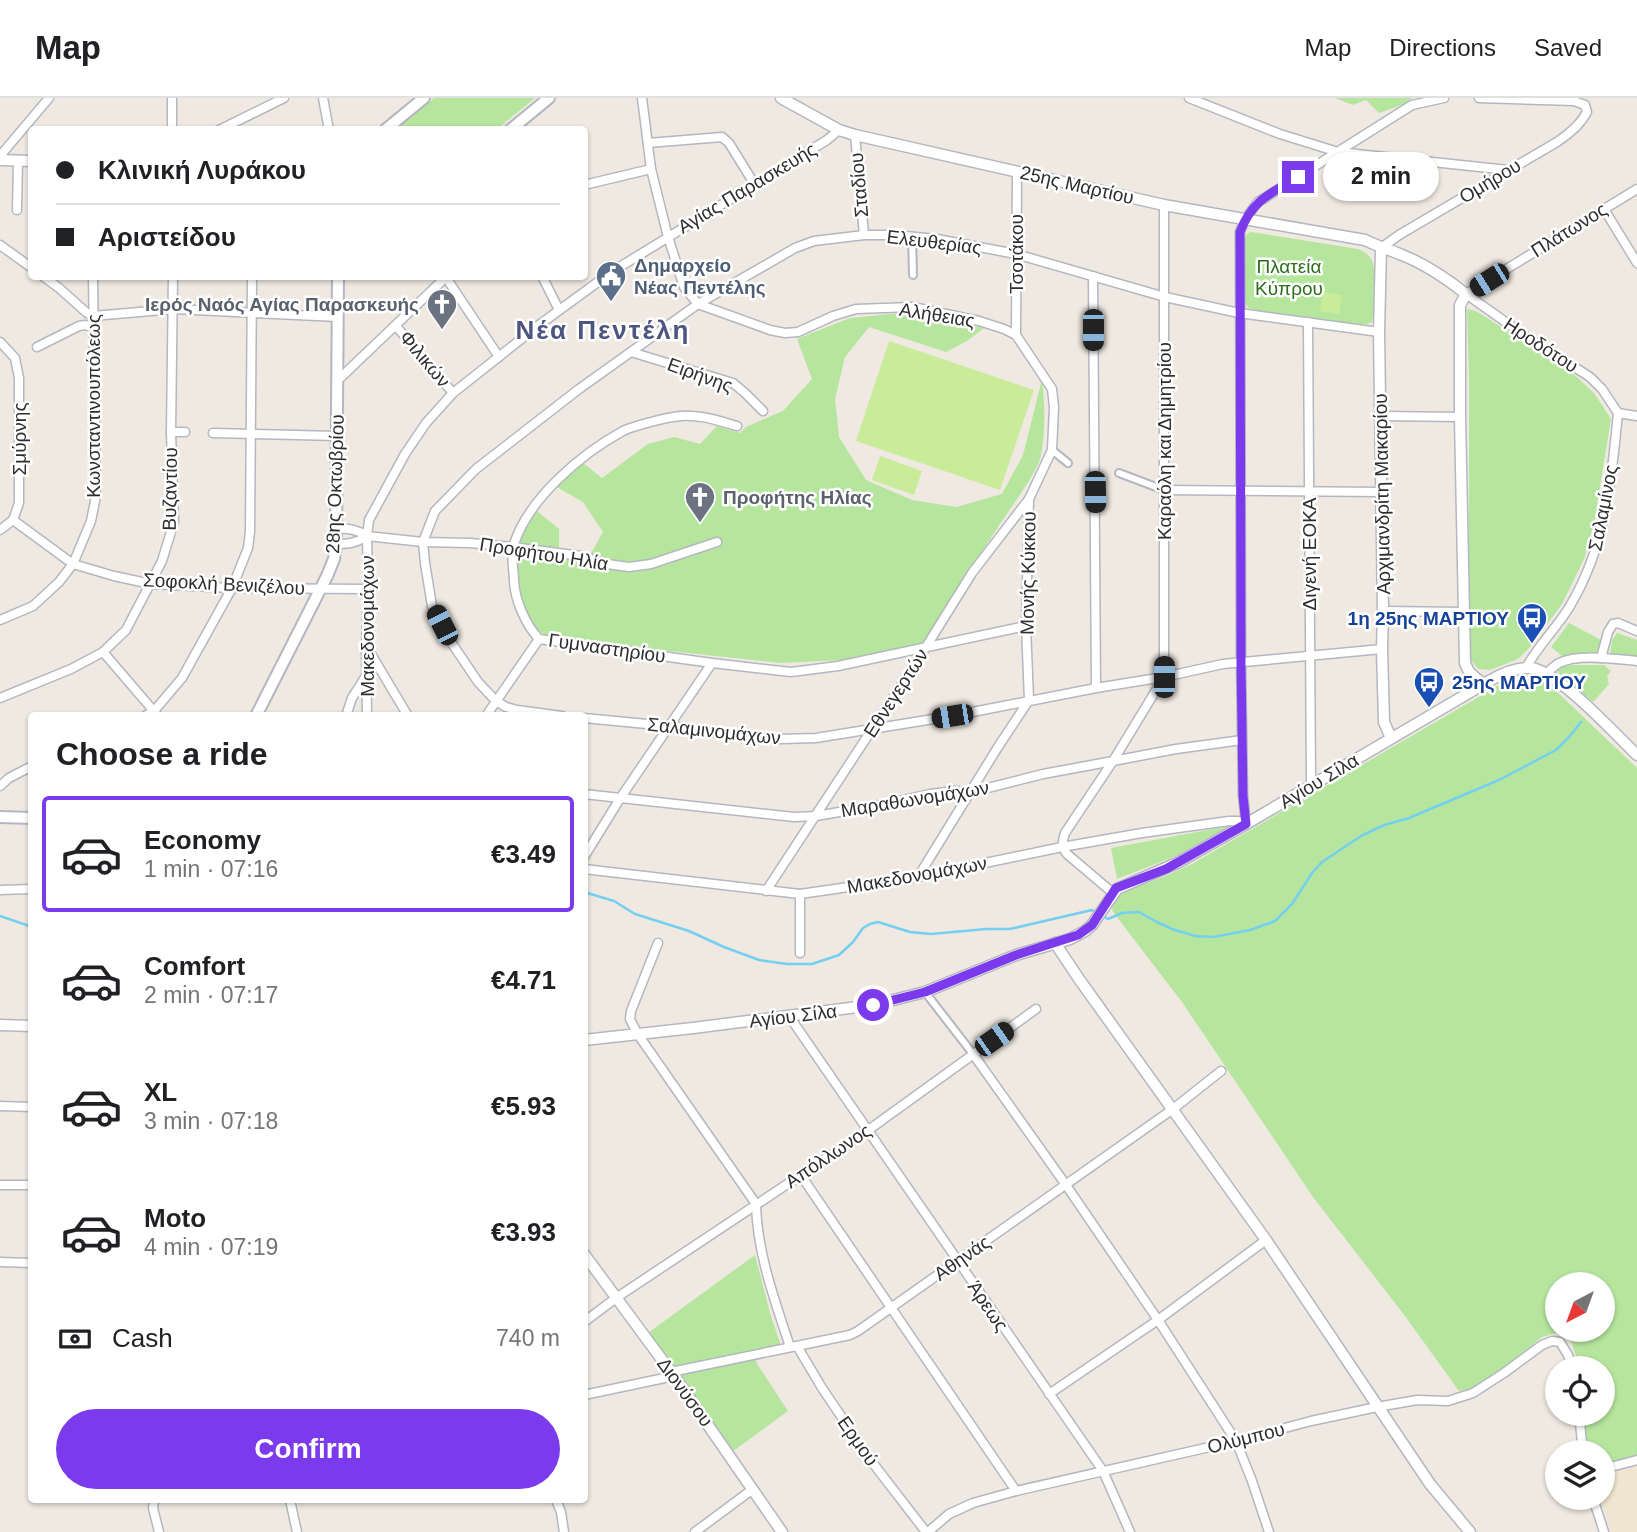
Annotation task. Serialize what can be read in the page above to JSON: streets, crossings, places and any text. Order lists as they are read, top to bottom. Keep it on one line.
{"streets":{"main road":["28ης Οκτωβρίου"],"street":["Ομήρου","Σταδίου","25ης Μαρτίου","Αγίας Παρασκευής","Πλάτωνος","Ελευθερίας","Τσοτάκου","Αλήθειας","Ηροδότου","Φιλικών","Ειρήνης","Κωνσταντινουπόλεως","Σμύρνης","Καραόλη και Δημητρίου","Βυζαντίου","Αρχιμανδρίτη Μακαρίου","Σαλαμίνος","Προφήτου Ηλία","Διγενή ΕΟΚΑ","Μονής Κύκκου","Σοφοκλή Βενιζέλου","Μακεδονομάχων","Γυμναστηρίου","Εθνεγερτών","Σαλαμινομάχων","Αγίου Σίλα","Μαραθωνομάχων","Απόλλωνος","Αθηνάς","Άρεως","Διονύσου","Ολύμπου","Ερμού"]},"crossings":[["Ομήρου","25ης Μαρτίου"],["Ομήρου","Ηροδότου"],["Ομήρου","Αρχιμανδρίτη Μακαρίου"],["Σταδίου","25ης Μαρτίου"],["Σταδίου","Ελευθερίας"],["25ης Μαρτίου","Αγίας Παρασκευής"],["25ης Μαρτίου","Τσοτάκου"],["25ης Μαρτίου","Ηροδότου"],["25ης Μαρτίου","Καραόλη και Δημητρίου"],["25ης Μαρτίου","Αρχιμανδρίτη Μακαρίου"],["Αγίας Παρασκευής","Φιλικών"],["Αγίας Παρασκευής","Προφήτου Ηλία"],["Αγίας Παρασκευής","Μακεδονομάχων"],["Πλάτωνος","Ηροδότου"],["Ελευθερίας","Τσοτάκου"],["Ελευθερίας","Αλήθειας"],["Ελευθερίας","Ειρήνης"],["Ελευθερίας","Καραόλη και Δημητρίου"],["Ελευθερίας","Αρχιμανδρίτη Μακαρίου"],["Ελευθερίας","Προφήτου Ηλία"],["Ελευθερίας","Διγενή ΕΟΚΑ"],["Τσοτάκου","Αλήθειας"],["Τσοτάκου","Μονής Κύκκου"],["Αλήθειας","Μονής Κύκκου"],["Ηροδότου","Αρχιμανδρίτη Μακαρίου"],["Ηροδότου","Σαλαμίνος"],["Κωνσταντινουπόλεως","Σοφοκλή Βενιζέλου"],["Σμύρνης","Σοφοκλή Βενιζέλου"],["Καραόλη και Δημητρίου","Σαλαμινομάχων"],["28ης Οκτωβρίου","Προφήτου Ηλία"],["28ης Οκτωβρίου","Σοφοκλή Βενιζέλου"],["Βυζαντίου","Σοφοκλή Βενιζέλου"],["Αρχιμανδρίτη Μακαρίου","Σαλαμινομάχων"],["Αρχιμανδρίτη Μακαρίου","Αγίου Σίλα"],["Σαλαμίνος","Αγίου Σίλα"],["Προφήτου Ηλία","Μακεδονομάχων"],["Προφήτου Ηλία","Γυμναστηρίου"],["Διγενή ΕΟΚΑ","Σαλαμινομάχων"],["Διγενή ΕΟΚΑ","Αγίου Σίλα"],["Μονής Κύκκου","Γυμναστηρίου"],["Μονής Κύκκου","Εθνεγερτών"],["Μονής Κύκκου","Σαλαμινομάχων"],["Σοφοκλή Βενιζέλου","Μακεδονομάχων"],["Μακεδονομάχων","Εθνεγερτών"],["Μακεδονομάχων","Αγίου Σίλα"],["Γυμναστηρίου","Εθνεγερτών"],["Εθνεγερτών","Σαλαμινομάχων"],["Εθνεγερτών","Μαραθωνομάχων"],["Αγίου Σίλα","Άρεως"],["Απόλλωνος","Άρεως"],["Απόλλωνος","Διονύσου"],["Απόλλωνος","Ερμού"],["Αθηνάς","Άρεως"],["Αθηνάς","Διονύσου"],["Αθηνάς","Ερμού"],["Άρεως","Ολύμπου"],["Ολύμπου","Ερμού"]],"districts":["Νέα Πεντέλη"],"parks":["Πλατεία Κύπρου"],"places":{"public building":["Δημαρχείο Νέας Πεντέλης"],"church":["Ιερός Ναός Αγίας Παρασκευής","Προφήτης Ηλίας"],"bus stop":["1η 25ης ΜΑΡΤΙΟΥ","25ης ΜΑΡΤΙΟΥ"]},"north":"bottom left","page":{"header":"Map","nav":["Map","Directions","Saved"],"banner":["Κλινική Λυράκου","Αριστείδου"],"bubble":"2 min","heading":"Choose a ride","list":[{"name":"Economy","note":"1 min · 07:16","value":"€3.49"},{"name":"Comfort","note":"2 min · 07:17","value":"€4.71"},{"name":"XL","note":"3 min · 07:18","value":"€5.93"},{"name":"Moto","note":"4 min · 07:19","value":"€3.93"}],"pay":["Cash","740 m"],"buttons":"Confirm"}}
